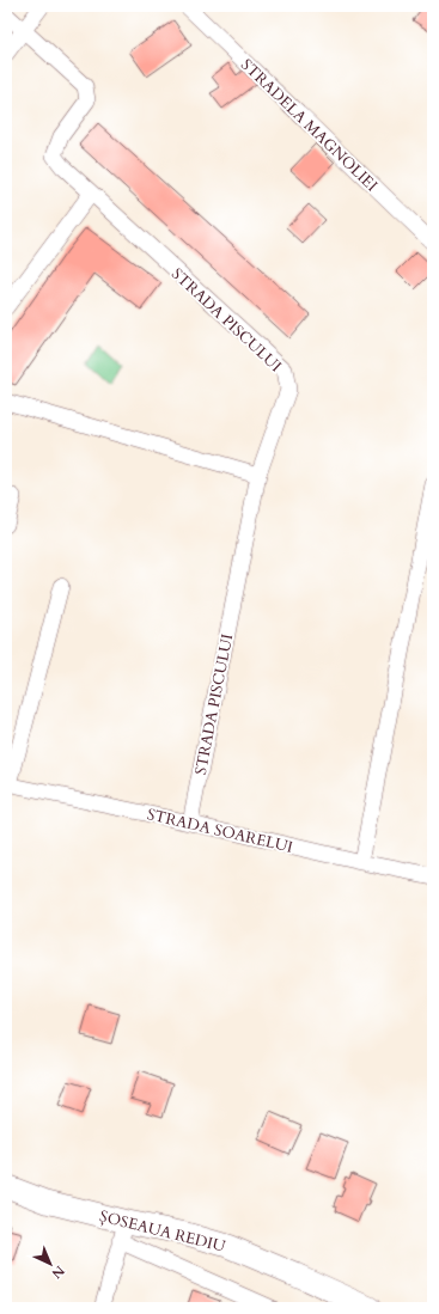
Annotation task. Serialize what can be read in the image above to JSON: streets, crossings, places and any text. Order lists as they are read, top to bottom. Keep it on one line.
{"streets":{"main road":["ȘOSEAUA REDIU"],"street":["STRADELA MAGNOLIEI","STRADA PISCULUI","STRADA SOARELUI"]},"crossings":[["STRADA PISCULUI","STRADA SOARELUI"]],"north":"bottom right"}
